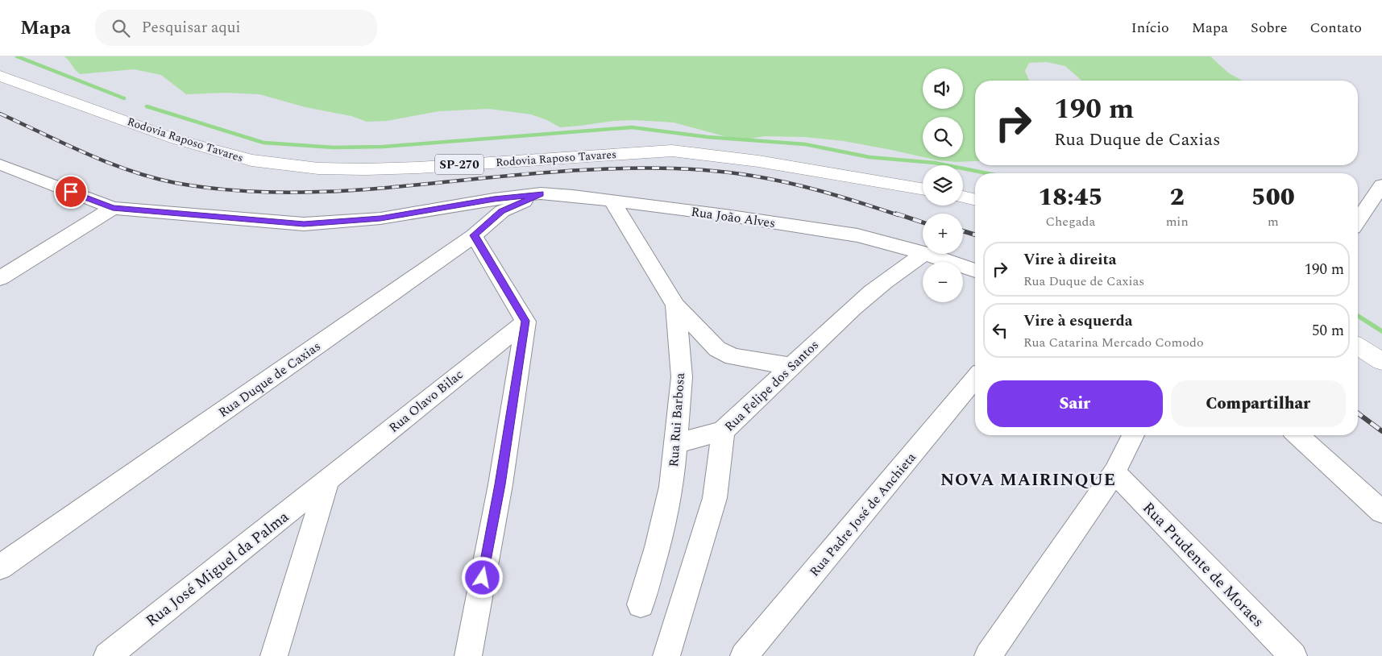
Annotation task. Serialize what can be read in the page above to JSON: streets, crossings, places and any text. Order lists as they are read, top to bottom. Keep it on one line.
{"streets":{"highway":["Rodovia Raposo Tavares","SP-270"],"street":["Rua João Alves","Rua Duque de Caxias","Rua Felipe dos Santos","Rua Olavo Bilac","Rua Rui Barbosa","Rua Padre José de Anchieta","Rua Prudente de Moraes","Rua José Miguel da Palma"]},"crossings":[["Rua João Alves","Rua Duque de Caxias"],["Rua João Alves","Rua Rui Barbosa"],["Rua Olavo Bilac","Rua José Miguel da Palma"]],"districts":["NOVA MAIRINQUE"],"page":{"header":"Mapa","search":"Pesquisar aqui","nav":["Início","Mapa","Sobre","Contato"],"map_buttons":["+","−"],"turn":["190 m","Rua Duque de Caxias"],"eta":["18:45","Chegada","2","min","500","m"],"list":[{"name":"Vire à direita","note":"Rua Duque de Caxias","value":"190 m"},{"name":"Vire à esquerda","note":"Rua Catarina Mercado Comodo","value":"50 m"}],"buttons":["Sair","Compartilhar"]}}
